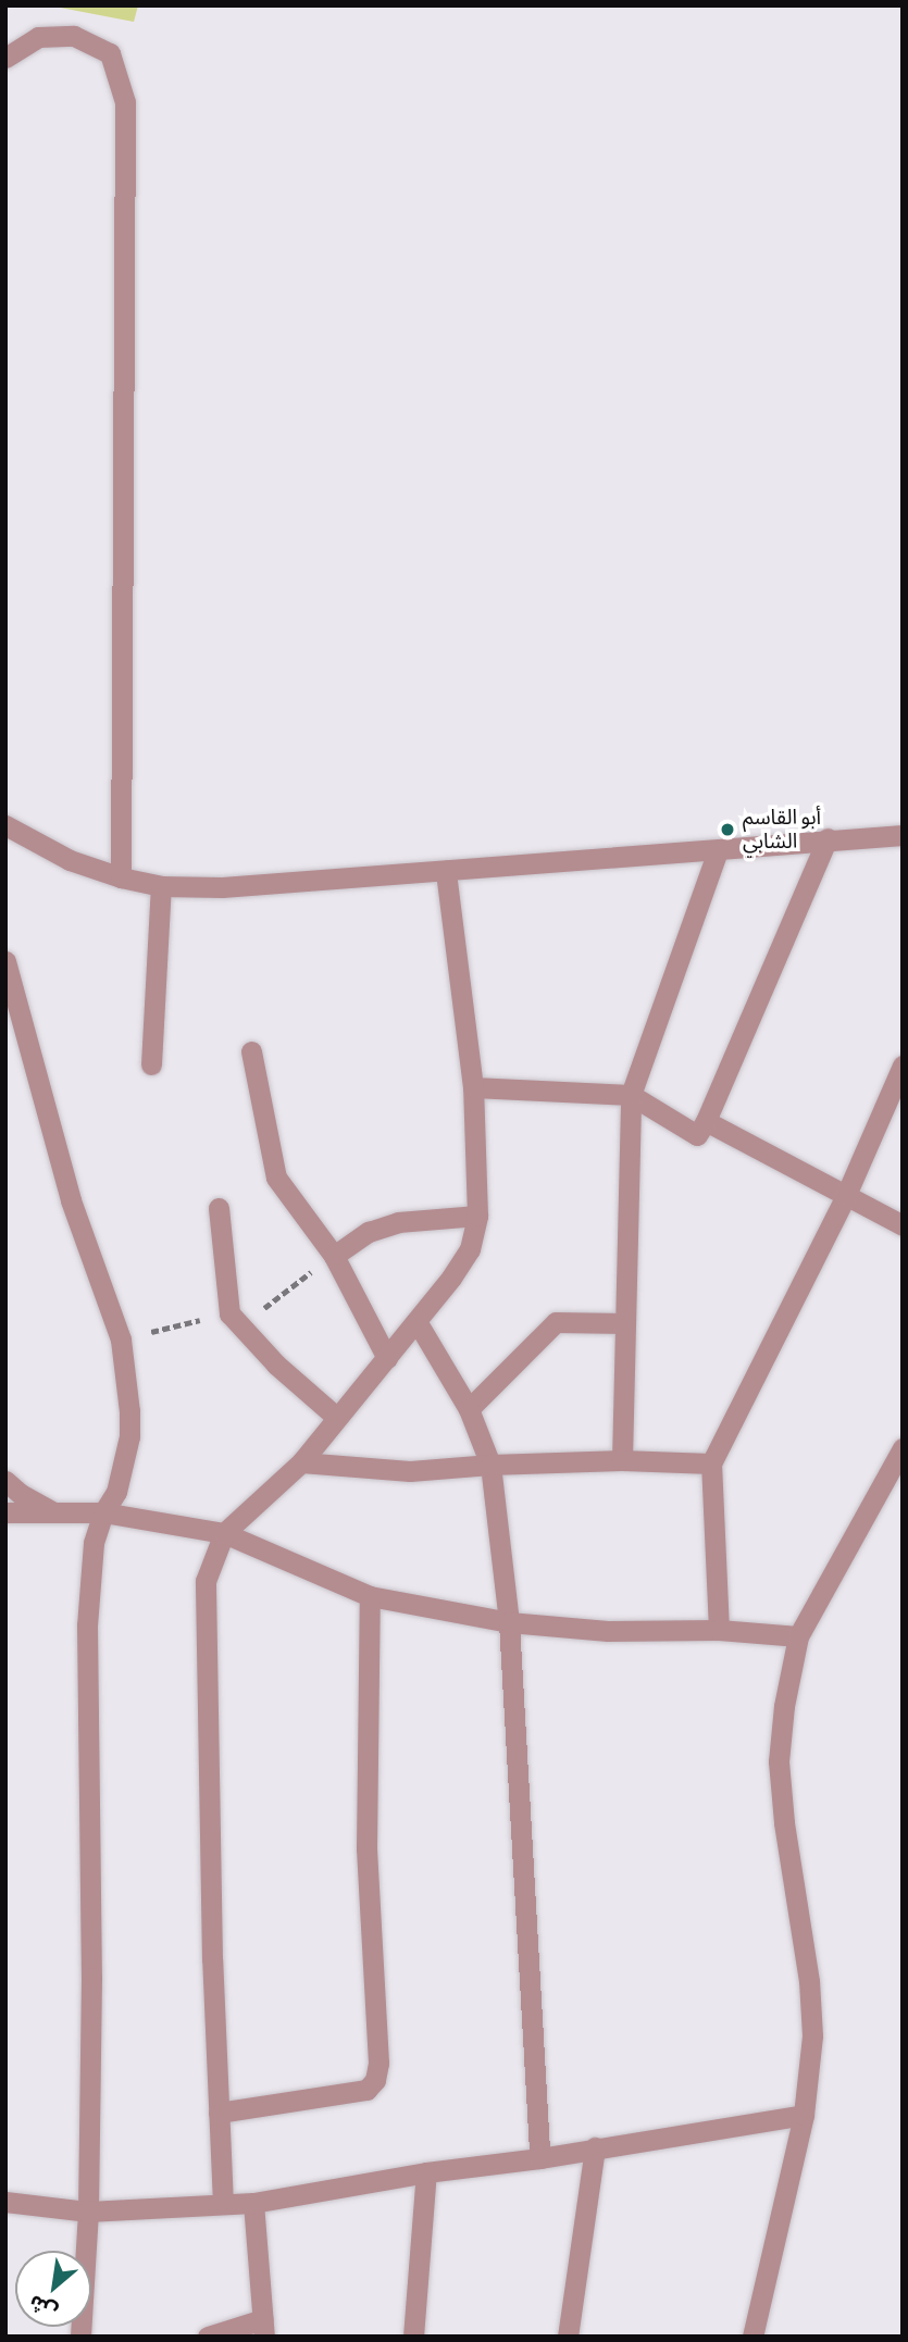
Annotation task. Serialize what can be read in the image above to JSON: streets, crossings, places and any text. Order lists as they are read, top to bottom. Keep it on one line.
{"places":["أبو القاسم الشابي"],"north":"bottom left"}
